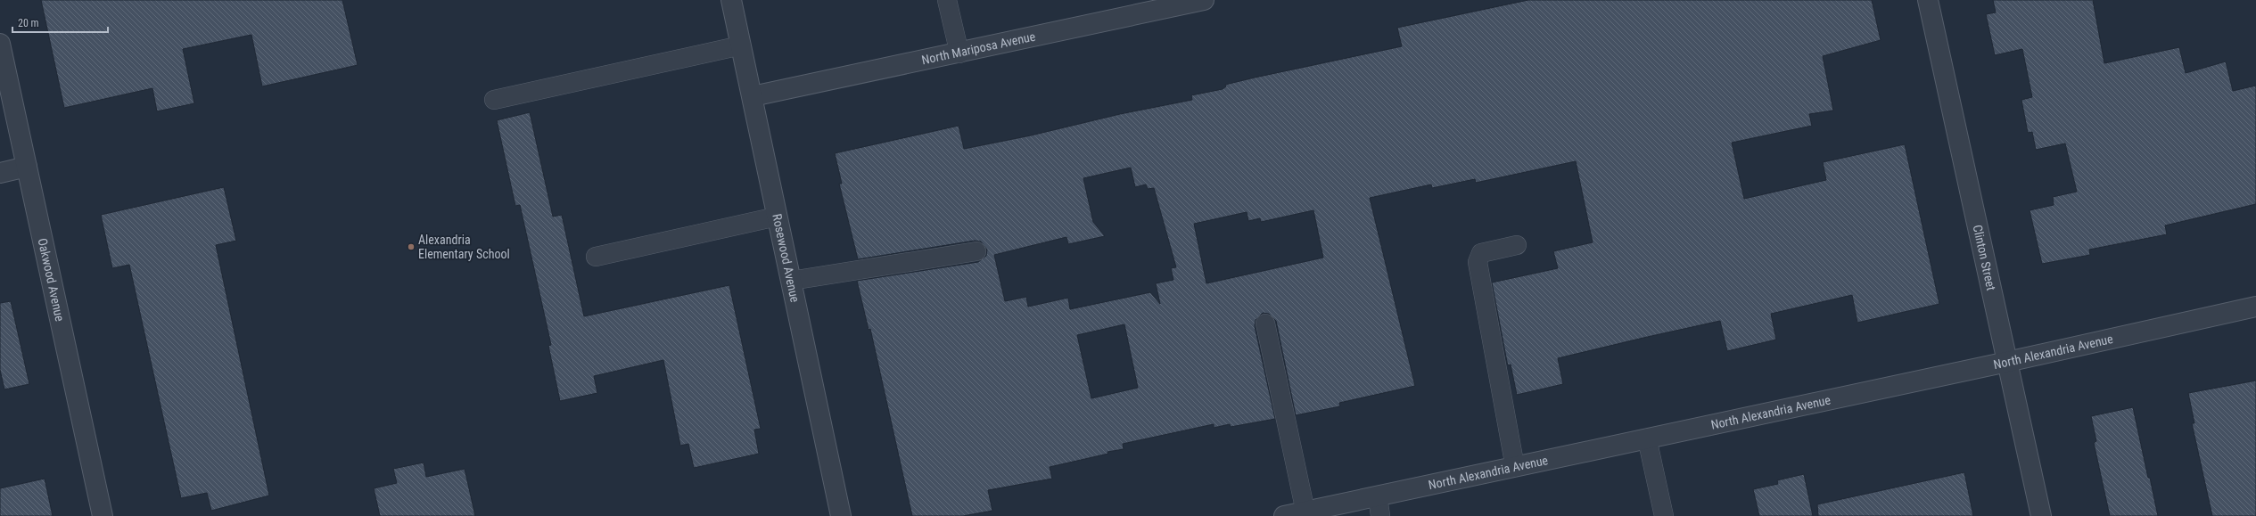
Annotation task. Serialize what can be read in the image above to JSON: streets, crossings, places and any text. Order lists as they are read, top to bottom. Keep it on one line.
{"streets":{"street":["North Mariposa Avenue","Rosewood Avenue","Clinton Street","Oakwood Avenue","North Alexandria Avenue"]},"crossings":[["North Mariposa Avenue","Rosewood Avenue"],["Clinton Street","North Alexandria Avenue"]],"places":["Alexandria Elementary School"],"scale_bar":"20 m"}
